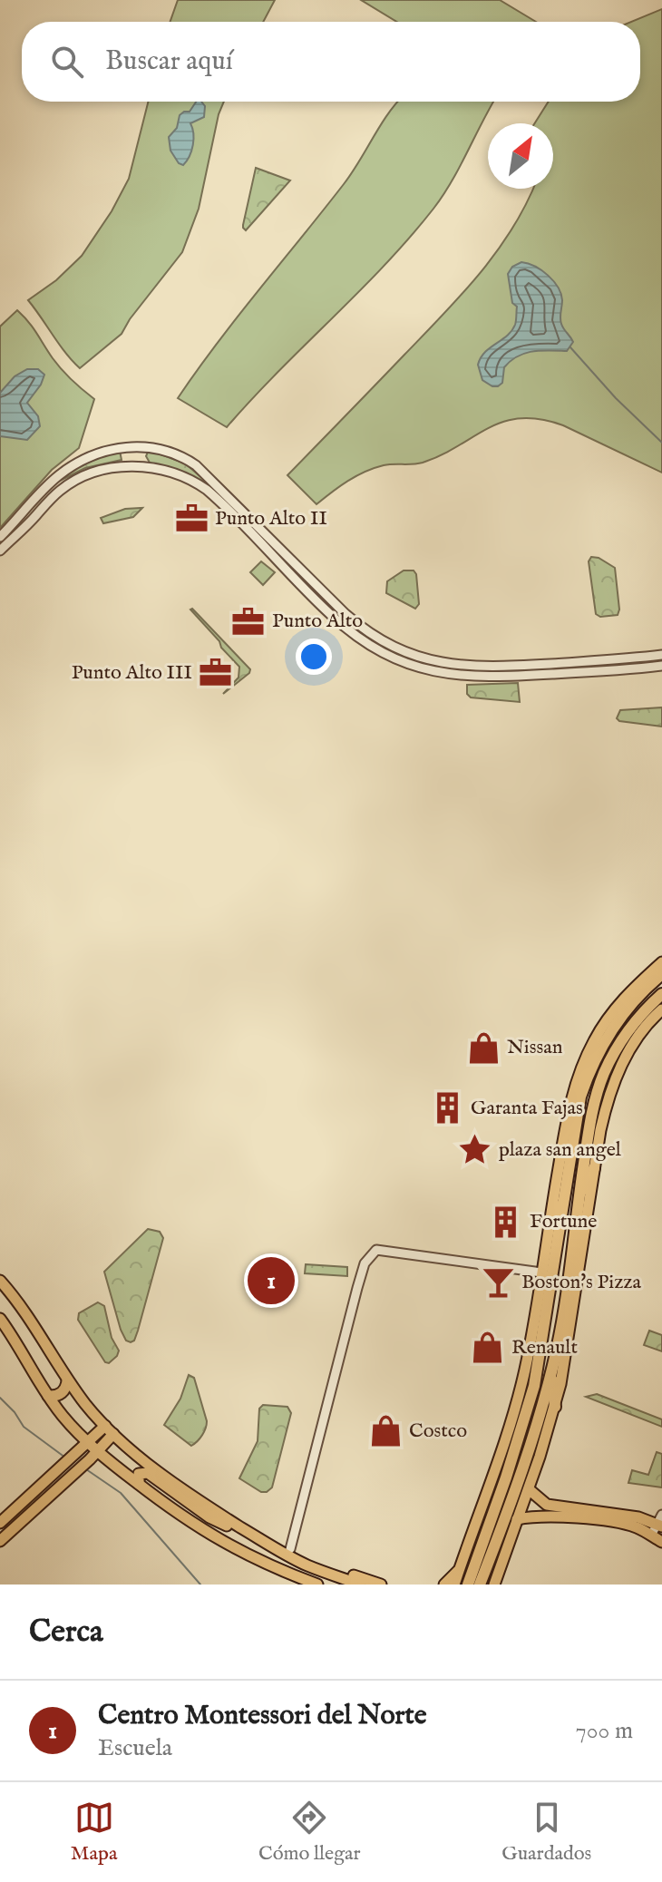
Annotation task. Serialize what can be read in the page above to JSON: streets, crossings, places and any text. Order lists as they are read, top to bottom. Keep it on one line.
{"places":{"office":["Punto Alto II","Punto Alto","Punto Alto III"],"shop":["Nissan","Renault","Costco"],"building":["Garanta Fajas","Fortune"],"place":["plaza san angel"],"bar":["Boston's Pizza"]},"north":"top right","page":{"search":"Buscar aquí","pins":"1","heading":"Cerca","list":[{"mark":"1","name":"Centro Montessori del Norte","note":"Escuela","value":"700 m"}],"nav":["Mapa","Cómo llegar","Guardados"]}}
